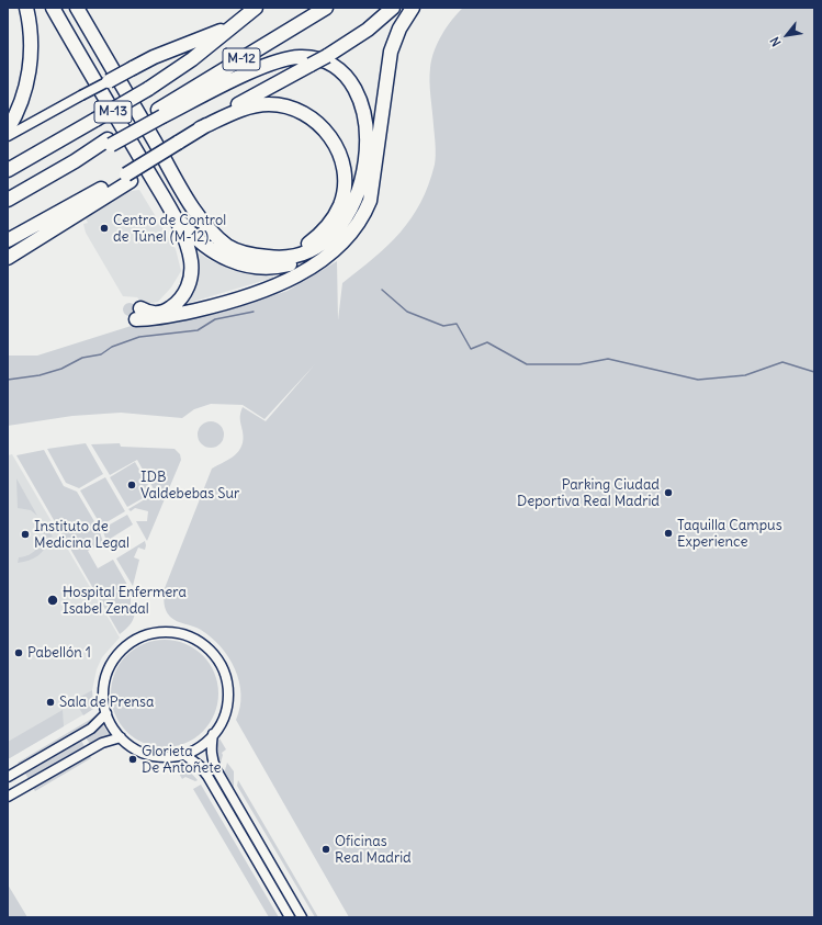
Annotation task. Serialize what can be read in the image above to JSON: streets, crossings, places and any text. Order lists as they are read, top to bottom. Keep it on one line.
{"streets":{"highway":["M-12","M-13"]},"places":["Centro de Control de Túnel (M-12).","IDB Valdebebas Sur","Parking Ciudad Deportiva Real Madrid","Taquilla Campus Experience","Instituto de Medicina Legal","Hospital Enfermera Isabel Zendal","Pabellón 1","Sala de Prensa","Glorieta De Antoñete","Oficinas Real Madrid"],"north":"bottom left"}
